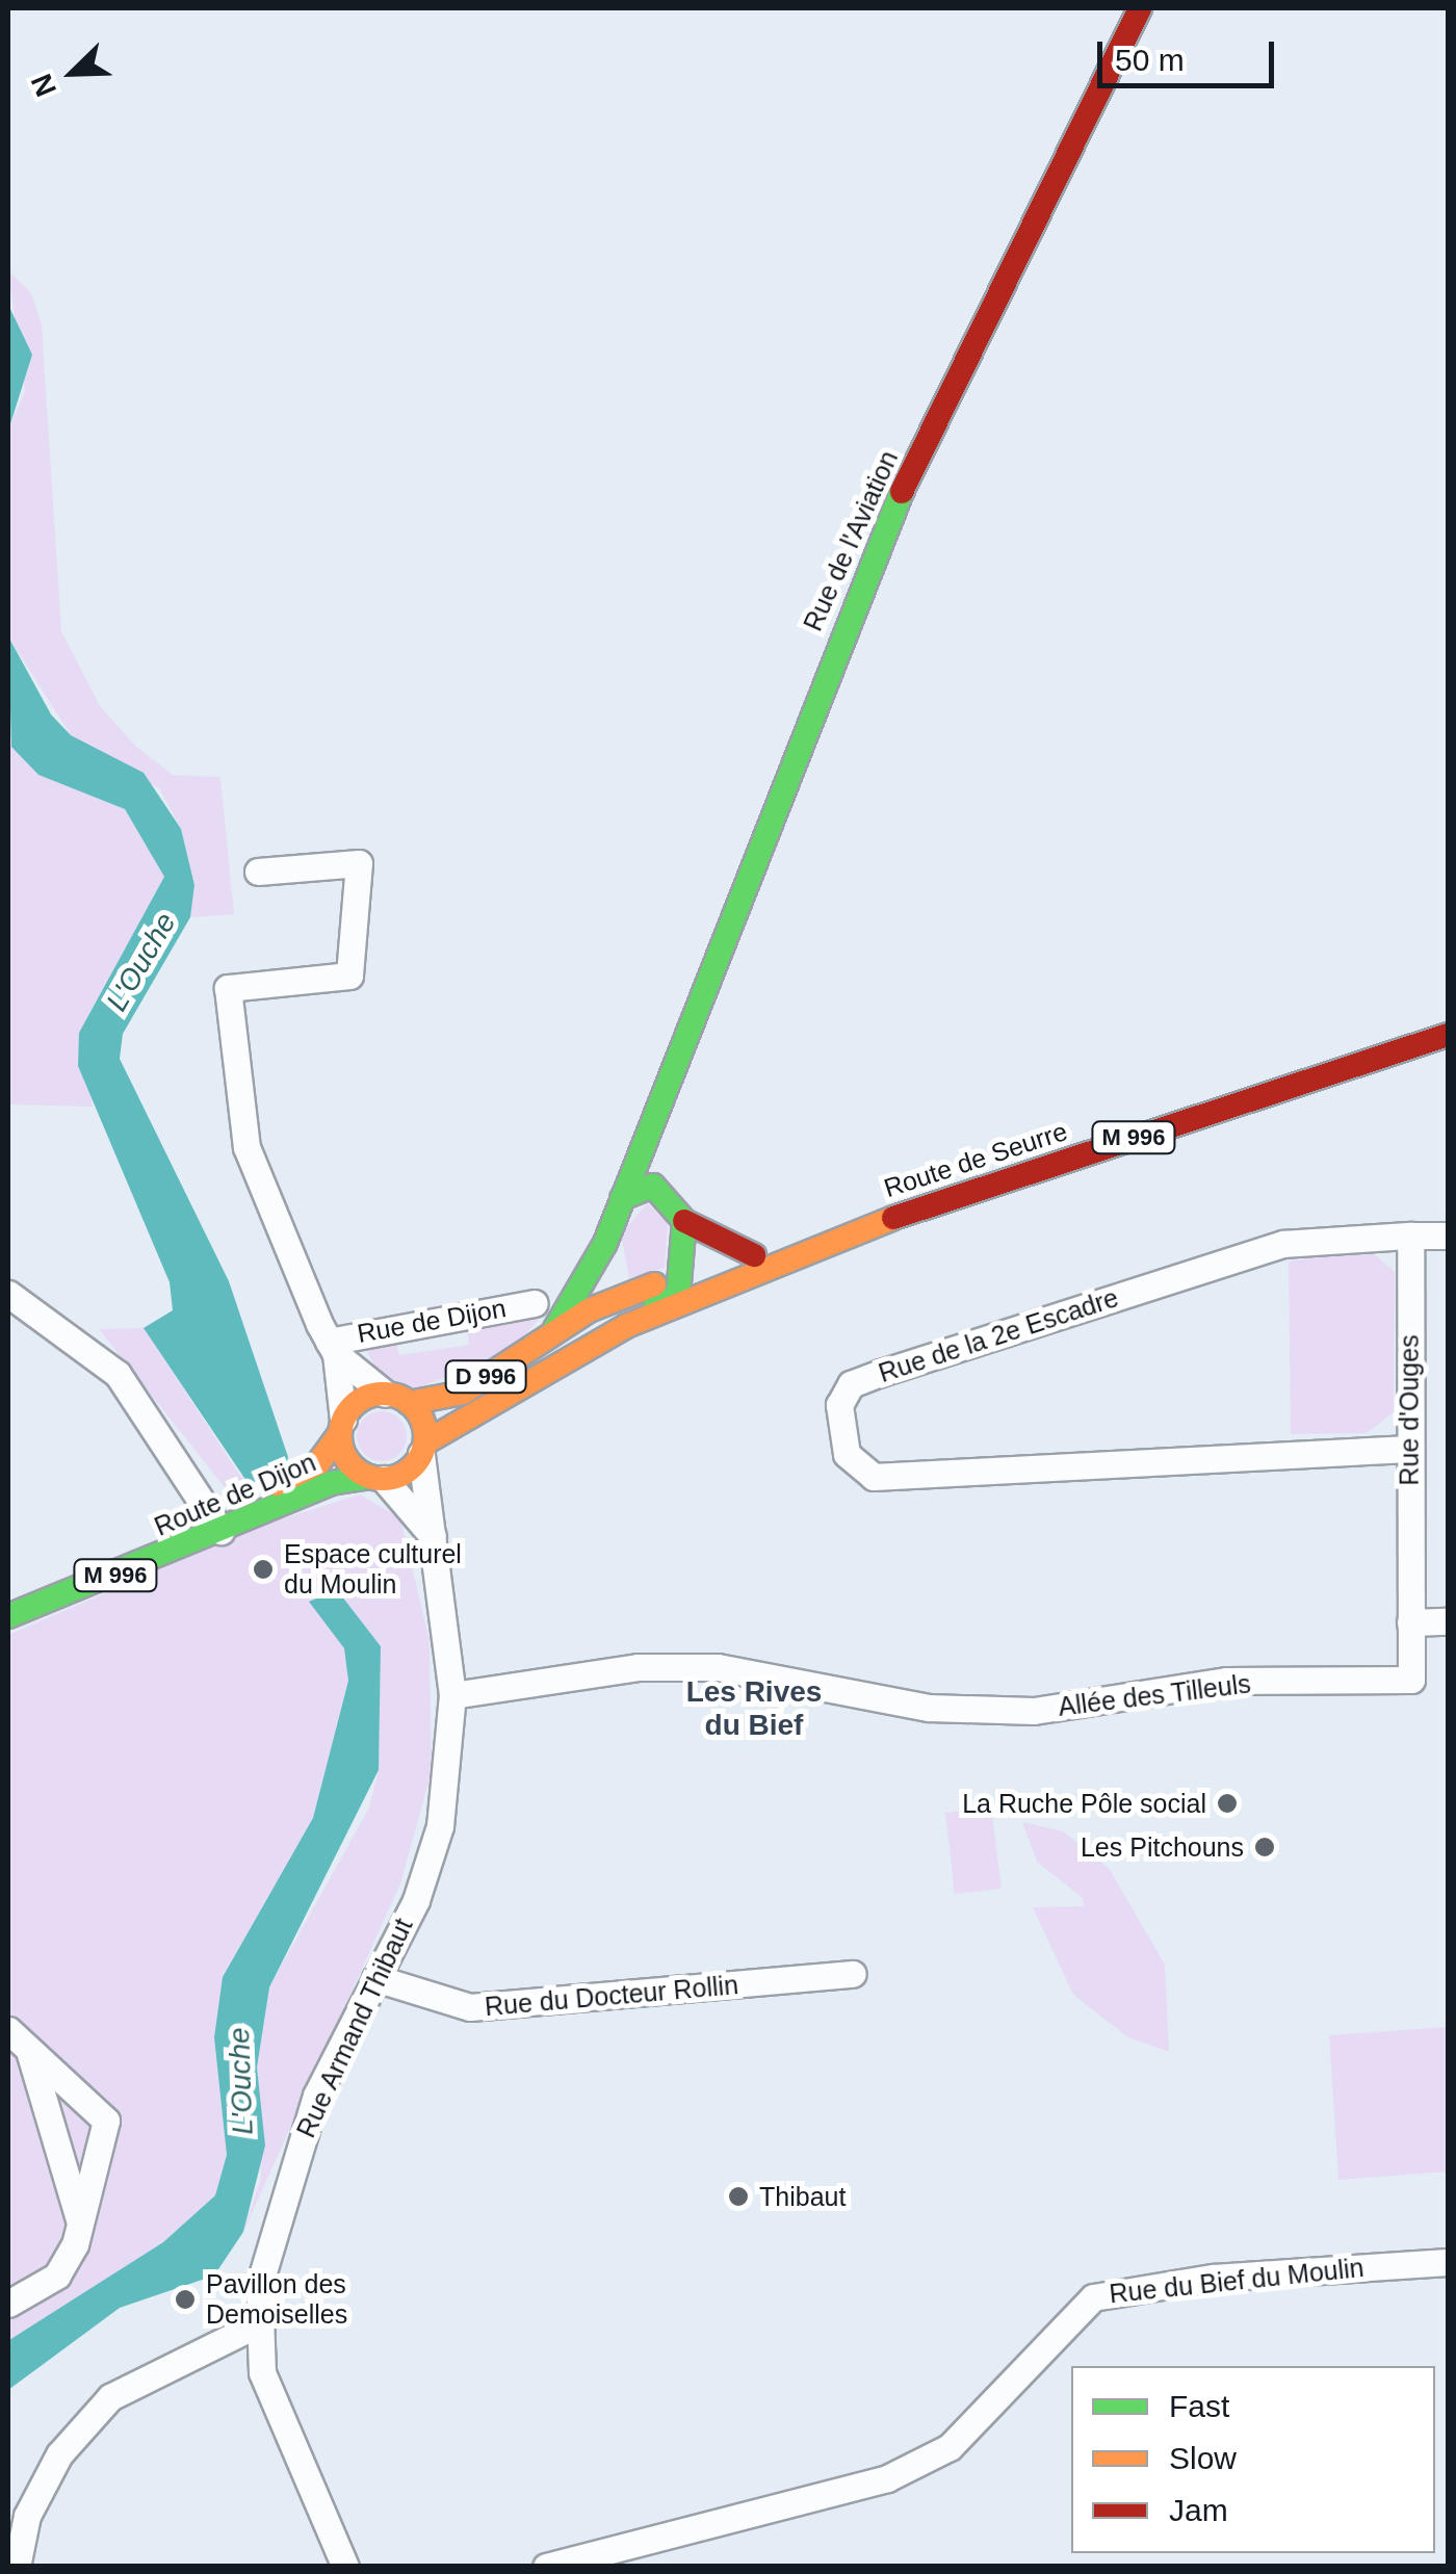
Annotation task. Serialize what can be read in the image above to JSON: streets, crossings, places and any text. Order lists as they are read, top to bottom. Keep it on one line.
{"streets":{"main road":["Rue de l'Aviation","M 996","Route de Seurre","D 996","Route de Dijon"],"street":["Rue de Dijon","Rue de la 2e Escadre","Rue d'Ouges","Allée des Tilleuls","Rue du Docteur Rollin","Rue Armand Thibaut","Rue du Bief du Moulin"]},"crossings":[["Rue de l'Aviation","Route de Seurre"],["M 996","Route de Seurre"],["M 996","D 996"],["M 996","Route de Dijon"],["M 996","Rue Armand Thibaut"],["Route de Seurre","D 996"],["Rue de la 2e Escadre","Rue d'Ouges"],["D 996","Route de Dijon"],["D 996","Rue Armand Thibaut"],["Rue d'Ouges","Allée des Tilleuls"],["Route de Dijon","Rue Armand Thibaut"],["Allée des Tilleuls","Rue Armand Thibaut"],["Rue du Docteur Rollin","Rue Armand Thibaut"]],"districts":["Les Rives du Bief"],"water":["L'Ouche"],"places":["Espace culturel du Moulin","La Ruche Pôle social","Les Pitchouns","Thibaut","Pavillon des Demoiselles"],"legend":["Fast","Slow","Jam"],"scale_bar":"50 m","north":"bottom left"}
